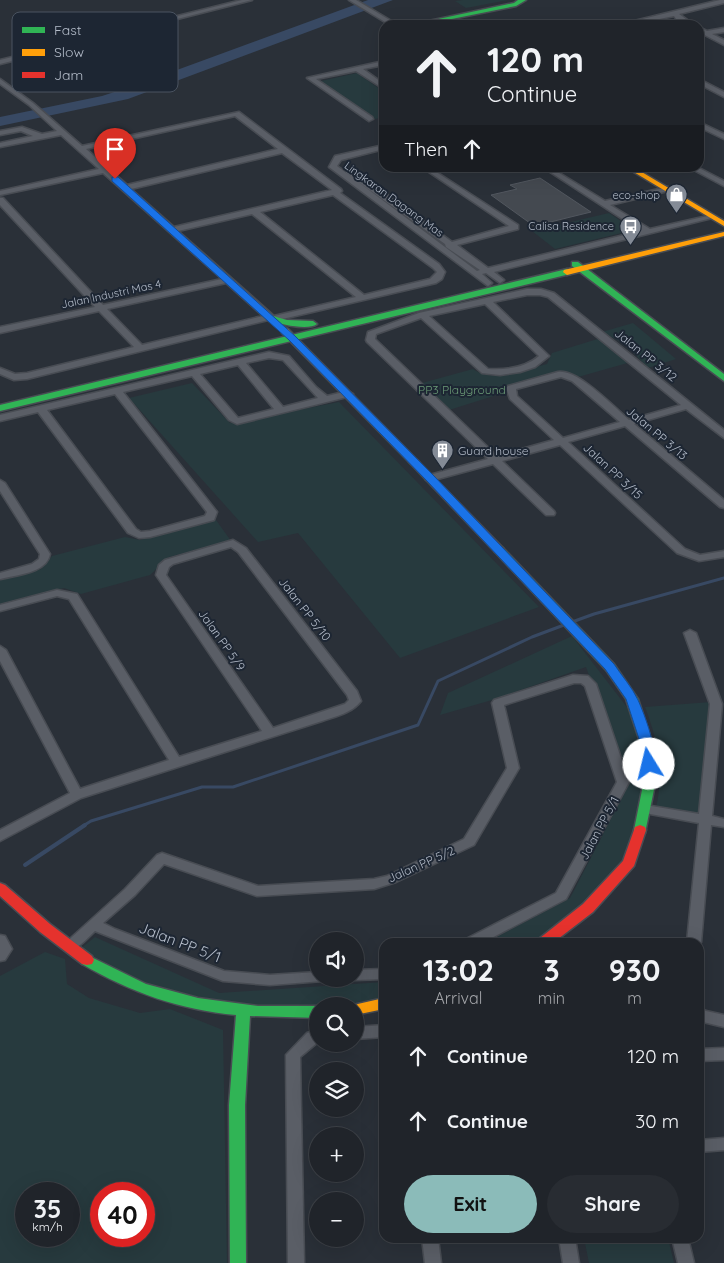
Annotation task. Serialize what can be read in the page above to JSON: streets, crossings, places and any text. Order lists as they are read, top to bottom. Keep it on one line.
{"streets":{"street":["Lingkaran Dagang Mas","Jalan Industri Mas 4","Jalan PP 3/12","Jalan PP 3/13","Jalan PP 3/15","Jalan PP 5/10","Jalan PP 5/9","Jalan PP 5/1","Jalan PP 5/2"]},"crossings":[["Jalan PP 3/13","Jalan PP 3/15"],["Jalan PP 5/10","Jalan PP 5/9"],["Jalan PP 5/1","Jalan PP 5/2"]],"parks":["PP3 Playground"],"places":{"shop":["eco-shop"],"bus stop":["Calisa Residence"],"building":["Guard house"]},"legend":["Fast","Slow","Jam"],"page":{"turn":["120 m","Continue"],"then":"Then","map_buttons":["+","−"],"eta":["13:02","Arrival","3","min","930","m"],"list":[{"name":"Continue","value":"120 m"},{"name":"Continue","value":"30 m"}],"buttons":["Exit","Share"],"speed":"35 km/h","limit":"40"}}
